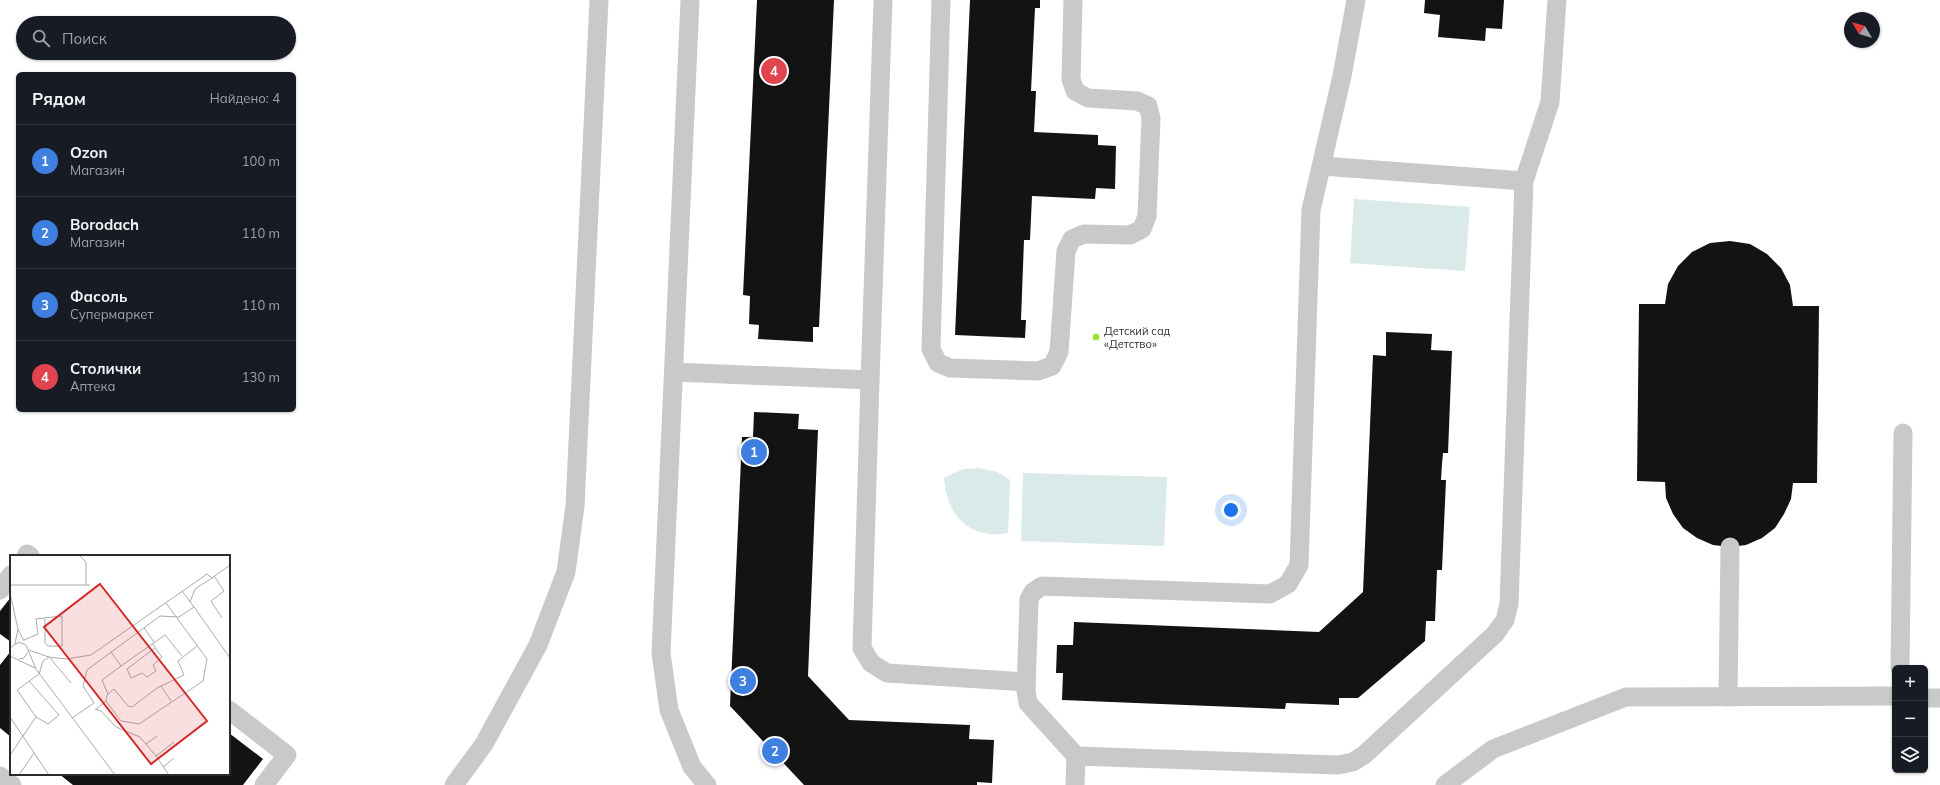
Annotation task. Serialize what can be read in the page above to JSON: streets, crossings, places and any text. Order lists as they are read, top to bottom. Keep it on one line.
{"places":["Детский сад «Детство»"],"north":"top left","page":{"search":"Поиск","pins":["4","1","3","2"],"heading":["Рядом","Найдено: 4"],"list":[{"mark":"1","name":"Ozon","note":"Магазин","value":"100 m"},{"mark":"2","name":"Borodach","note":"Магазин","value":"110 m"},{"mark":"3","name":"Фасоль","note":"Супермаркет","value":"110 m"},{"mark":"4","name":"Столички","note":"Аптека","value":"130 m"}],"map_buttons":["+","−"]}}
